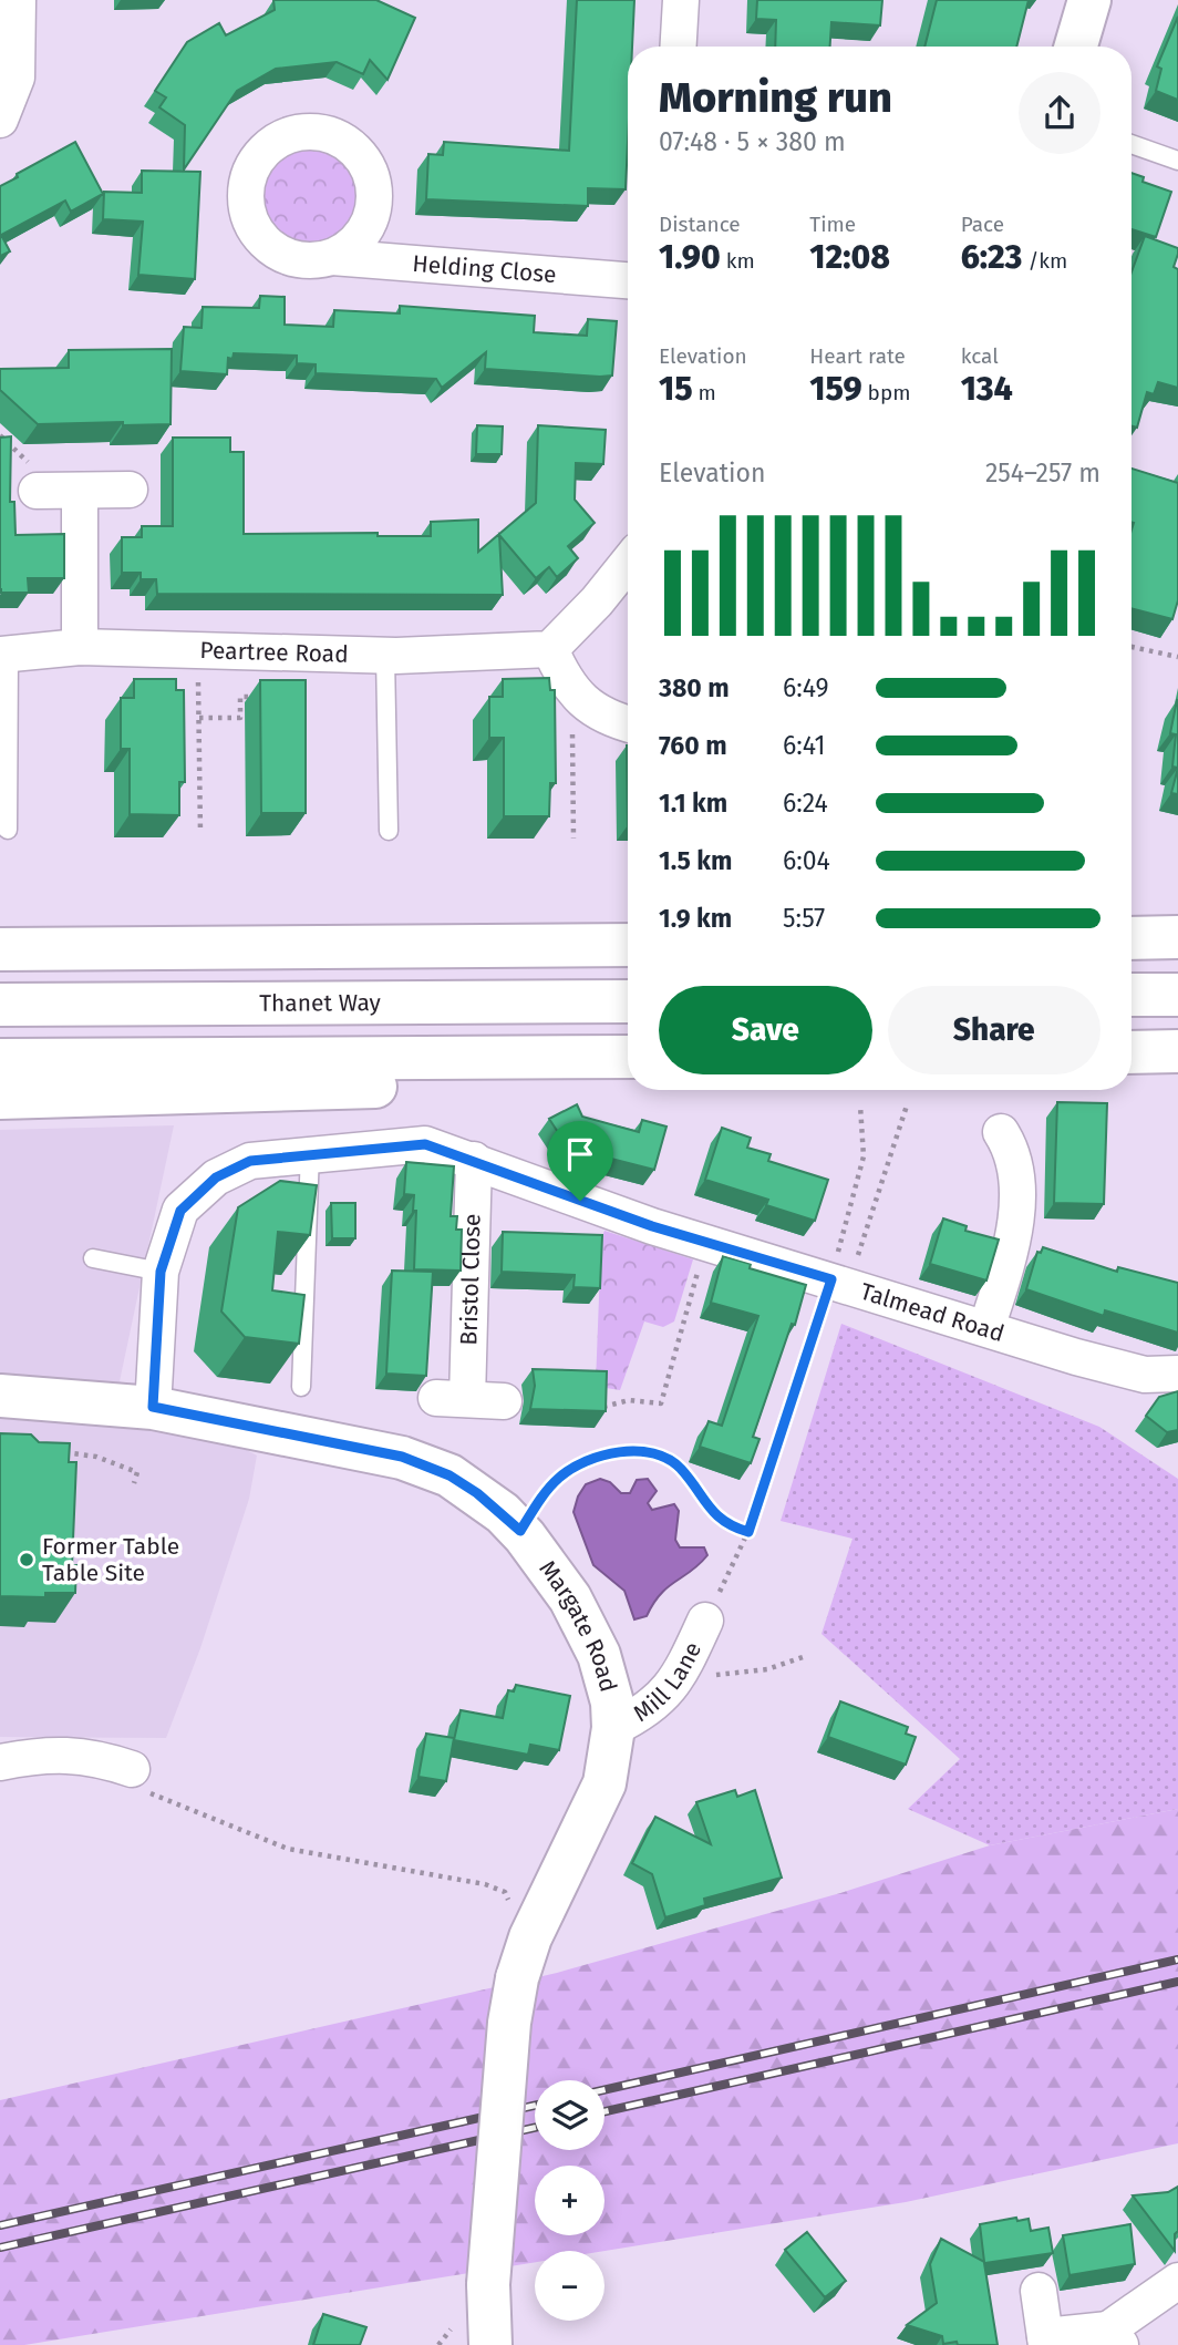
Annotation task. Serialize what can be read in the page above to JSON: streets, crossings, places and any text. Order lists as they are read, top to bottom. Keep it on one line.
{"streets":{"main road":["Thanet Way","Margate Road"],"street":["Helding Close","Peartree Road","Bristol Close","Talmead Road","Mill Lane"]},"crossings":[["Bristol Close","Talmead Road"],["Talmead Road","Margate Road"],["Margate Road","Mill Lane"]],"places":["Former Table Table Site"],"page":{"heading":["Morning run","07:48 · 5 × 380 m"],"stats":[["Distance","1.90 km"],["Time","12:08"],["Pace","6:23 /km"],["Elevation","15 m"],["Heart rate","159 bpm"],["kcal","134"]],"chart":["Elevation","254–257 m"],"list":[{"name":"380 m","note":"6:49"},{"name":"760 m","note":"6:41"},{"name":"1.1 km","note":"6:24"},{"name":"1.5 km","note":"6:04"},{"name":"1.9 km","note":"5:57"}],"buttons":["Save","Share"],"map_buttons":["+","−"]}}
